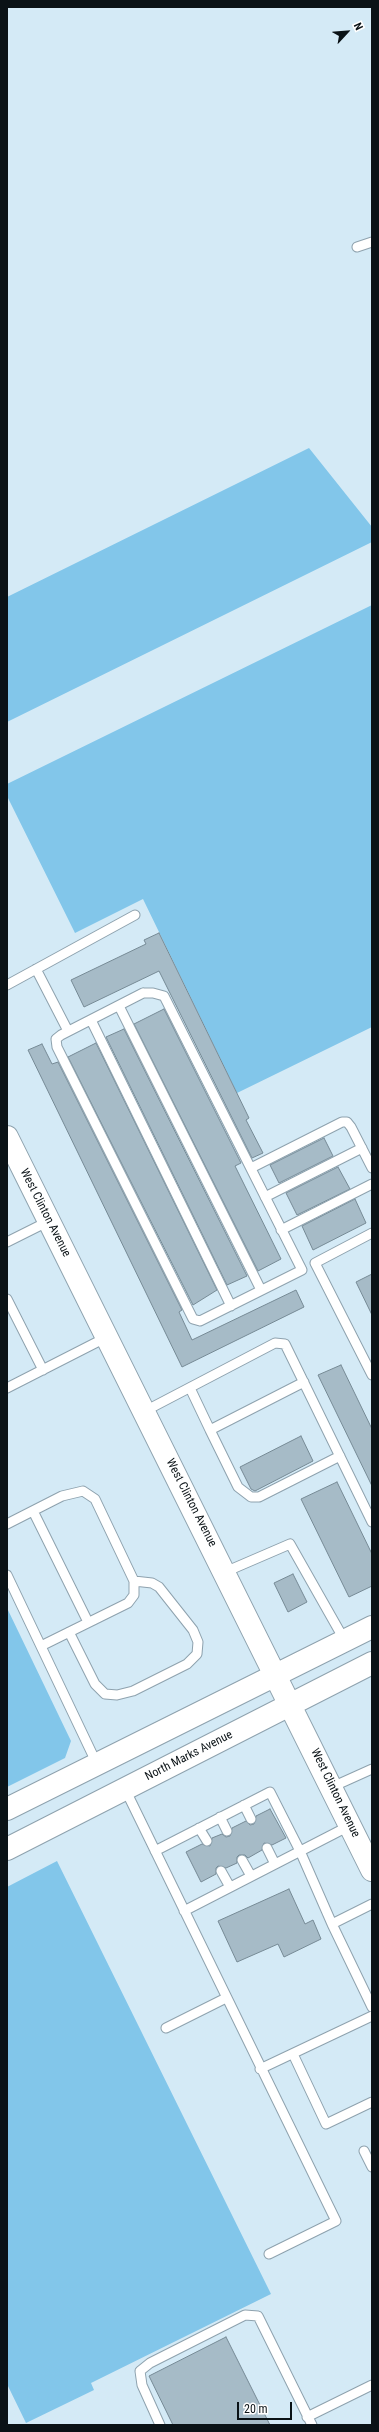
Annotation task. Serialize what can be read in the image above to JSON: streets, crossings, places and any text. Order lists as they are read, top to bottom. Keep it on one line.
{"streets":{"main road":["West Clinton Avenue","North Marks Avenue"]},"crossings":[["West Clinton Avenue","North Marks Avenue"]],"scale_bar":"20 m","north":"top right"}
